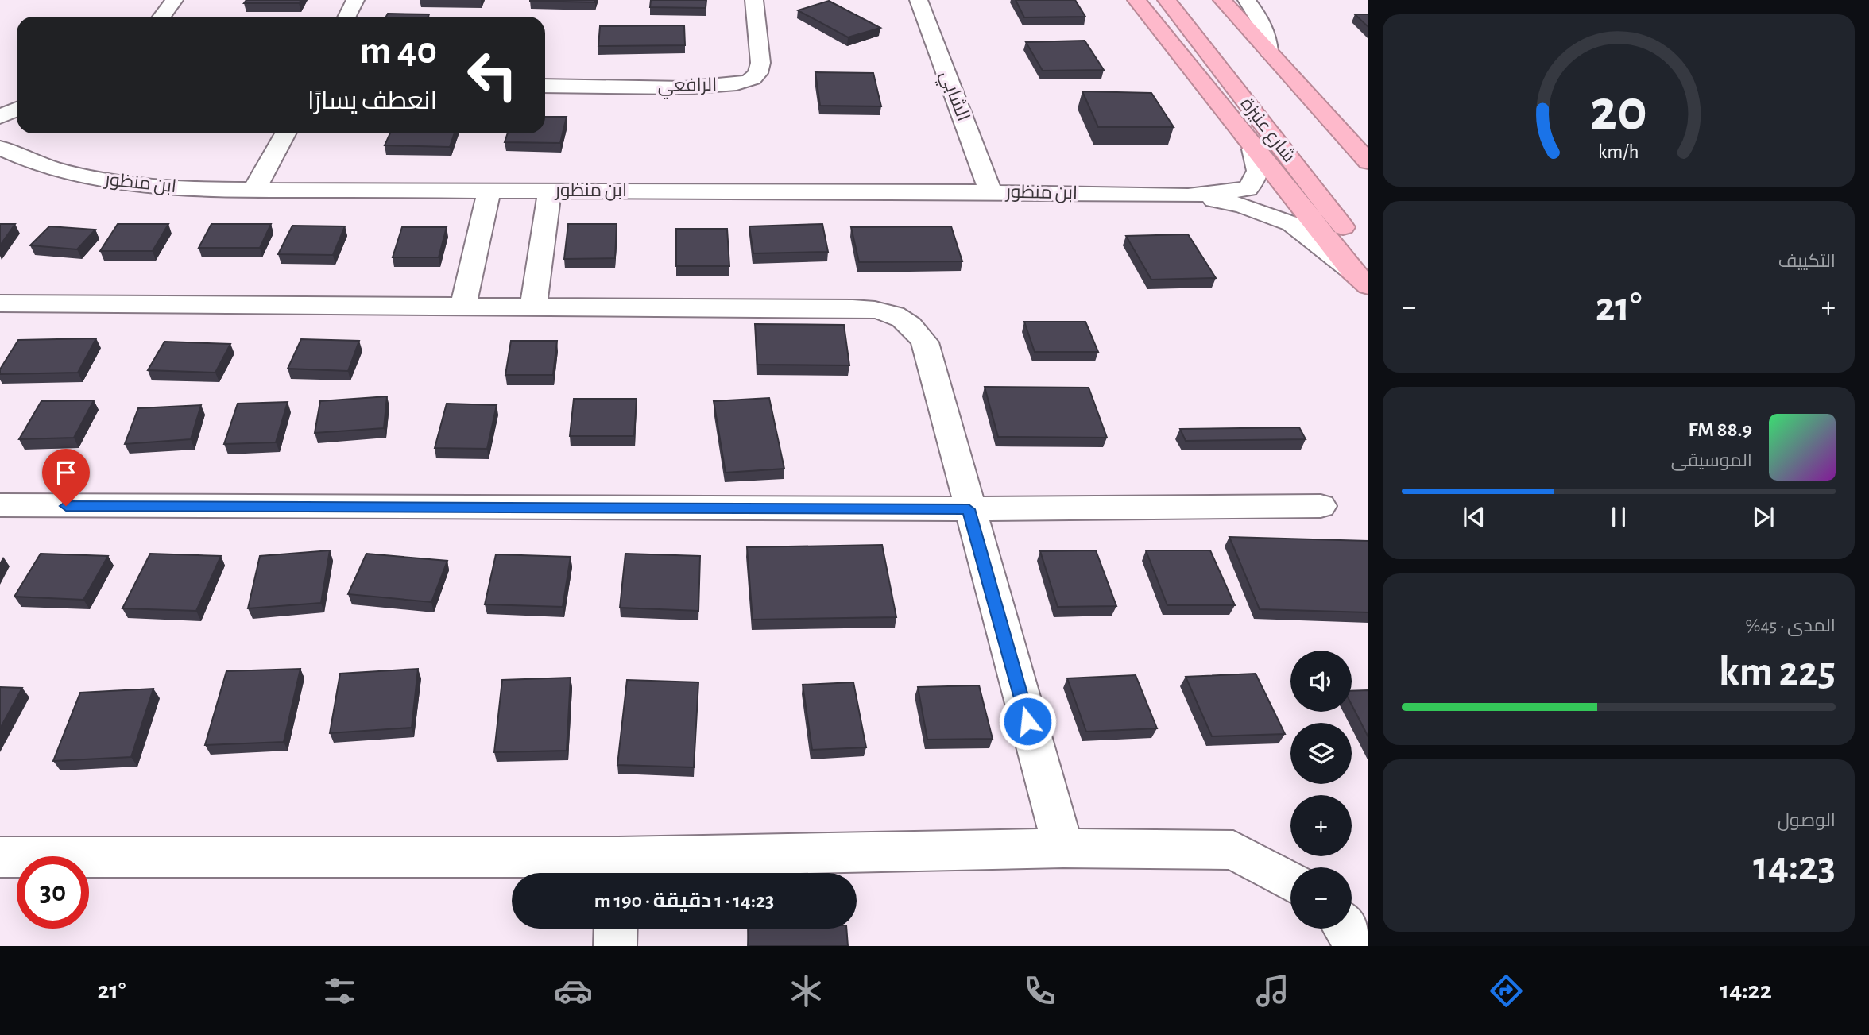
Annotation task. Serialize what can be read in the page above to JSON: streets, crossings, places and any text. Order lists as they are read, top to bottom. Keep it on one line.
{"streets":{"highway":["شارع عنيزة"],"street":["الرافعي","الشابي","ابن منظور"]},"crossings":[["الشابي","ابن منظور"],["شارع عنيزة","ابن منظور"]],"page":{"turn":["40 m","انعطف يسارًا"],"tile":["التكييف",["المدى · 45%","225 km"],["الوصول","14:23"]],"heat":["−","21°","+"],"song":["88.9 FM","الموسيقى"],"map_buttons":["+","−"],"limit":"30","trip":"14:23 · 1 دقيقة · 190 m","tabs":["14:22","21°"],"gauge":["20","km/h"]}}
